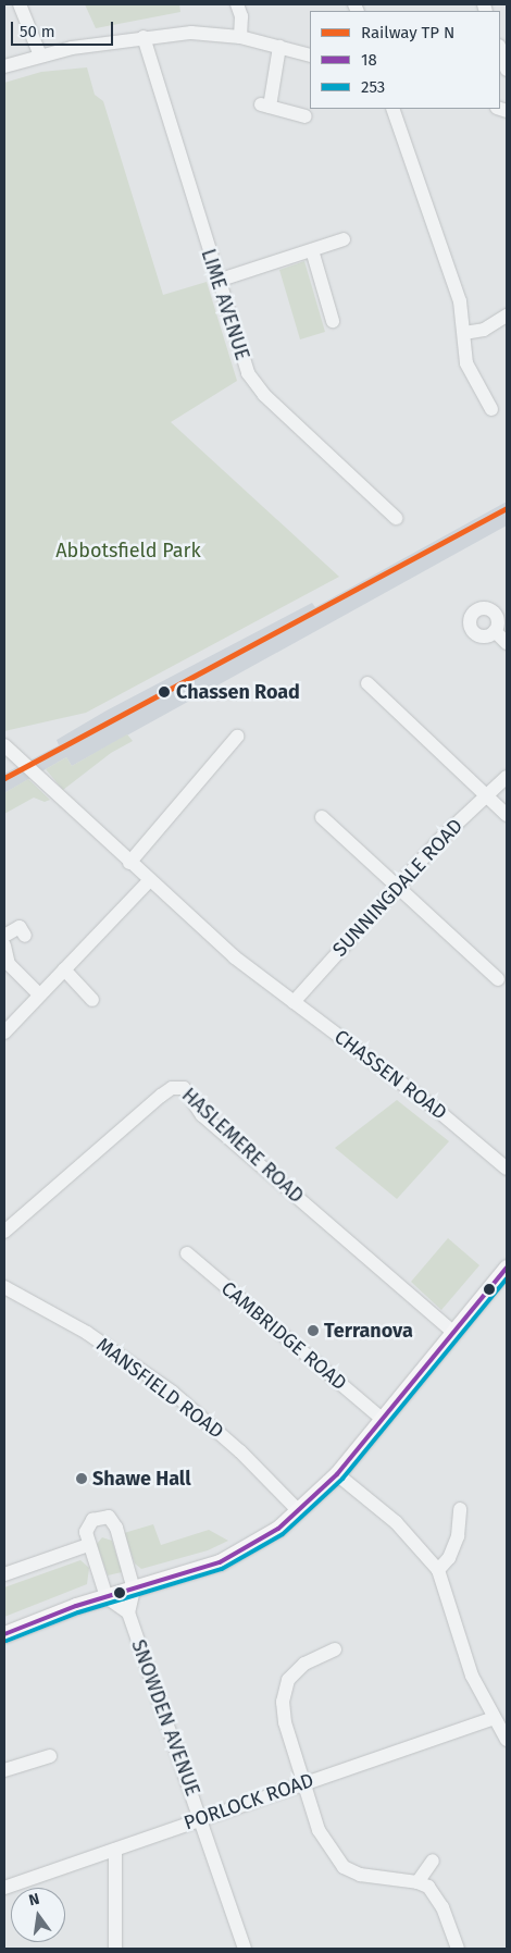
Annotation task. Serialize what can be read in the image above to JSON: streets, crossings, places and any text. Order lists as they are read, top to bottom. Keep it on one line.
{"streets":{"street":["LIME AVENUE","SUNNINGDALE ROAD","CHASSEN ROAD","HASLEMERE ROAD","CAMBRIDGE ROAD","MANSFIELD ROAD","SNOWDEN AVENUE","PORLOCK ROAD"]},"crossings":[["SUNNINGDALE ROAD","CHASSEN ROAD"],["SNOWDEN AVENUE","PORLOCK ROAD"]],"parks":["Abbotsfield Park"],"places":["Chassen Road","Terranova","Shawe Hall"],"lines":["transit line 18","transit line 253"],"legend":["Railway TP N","18","253"],"scale_bar":"50 m","north":"top"}
